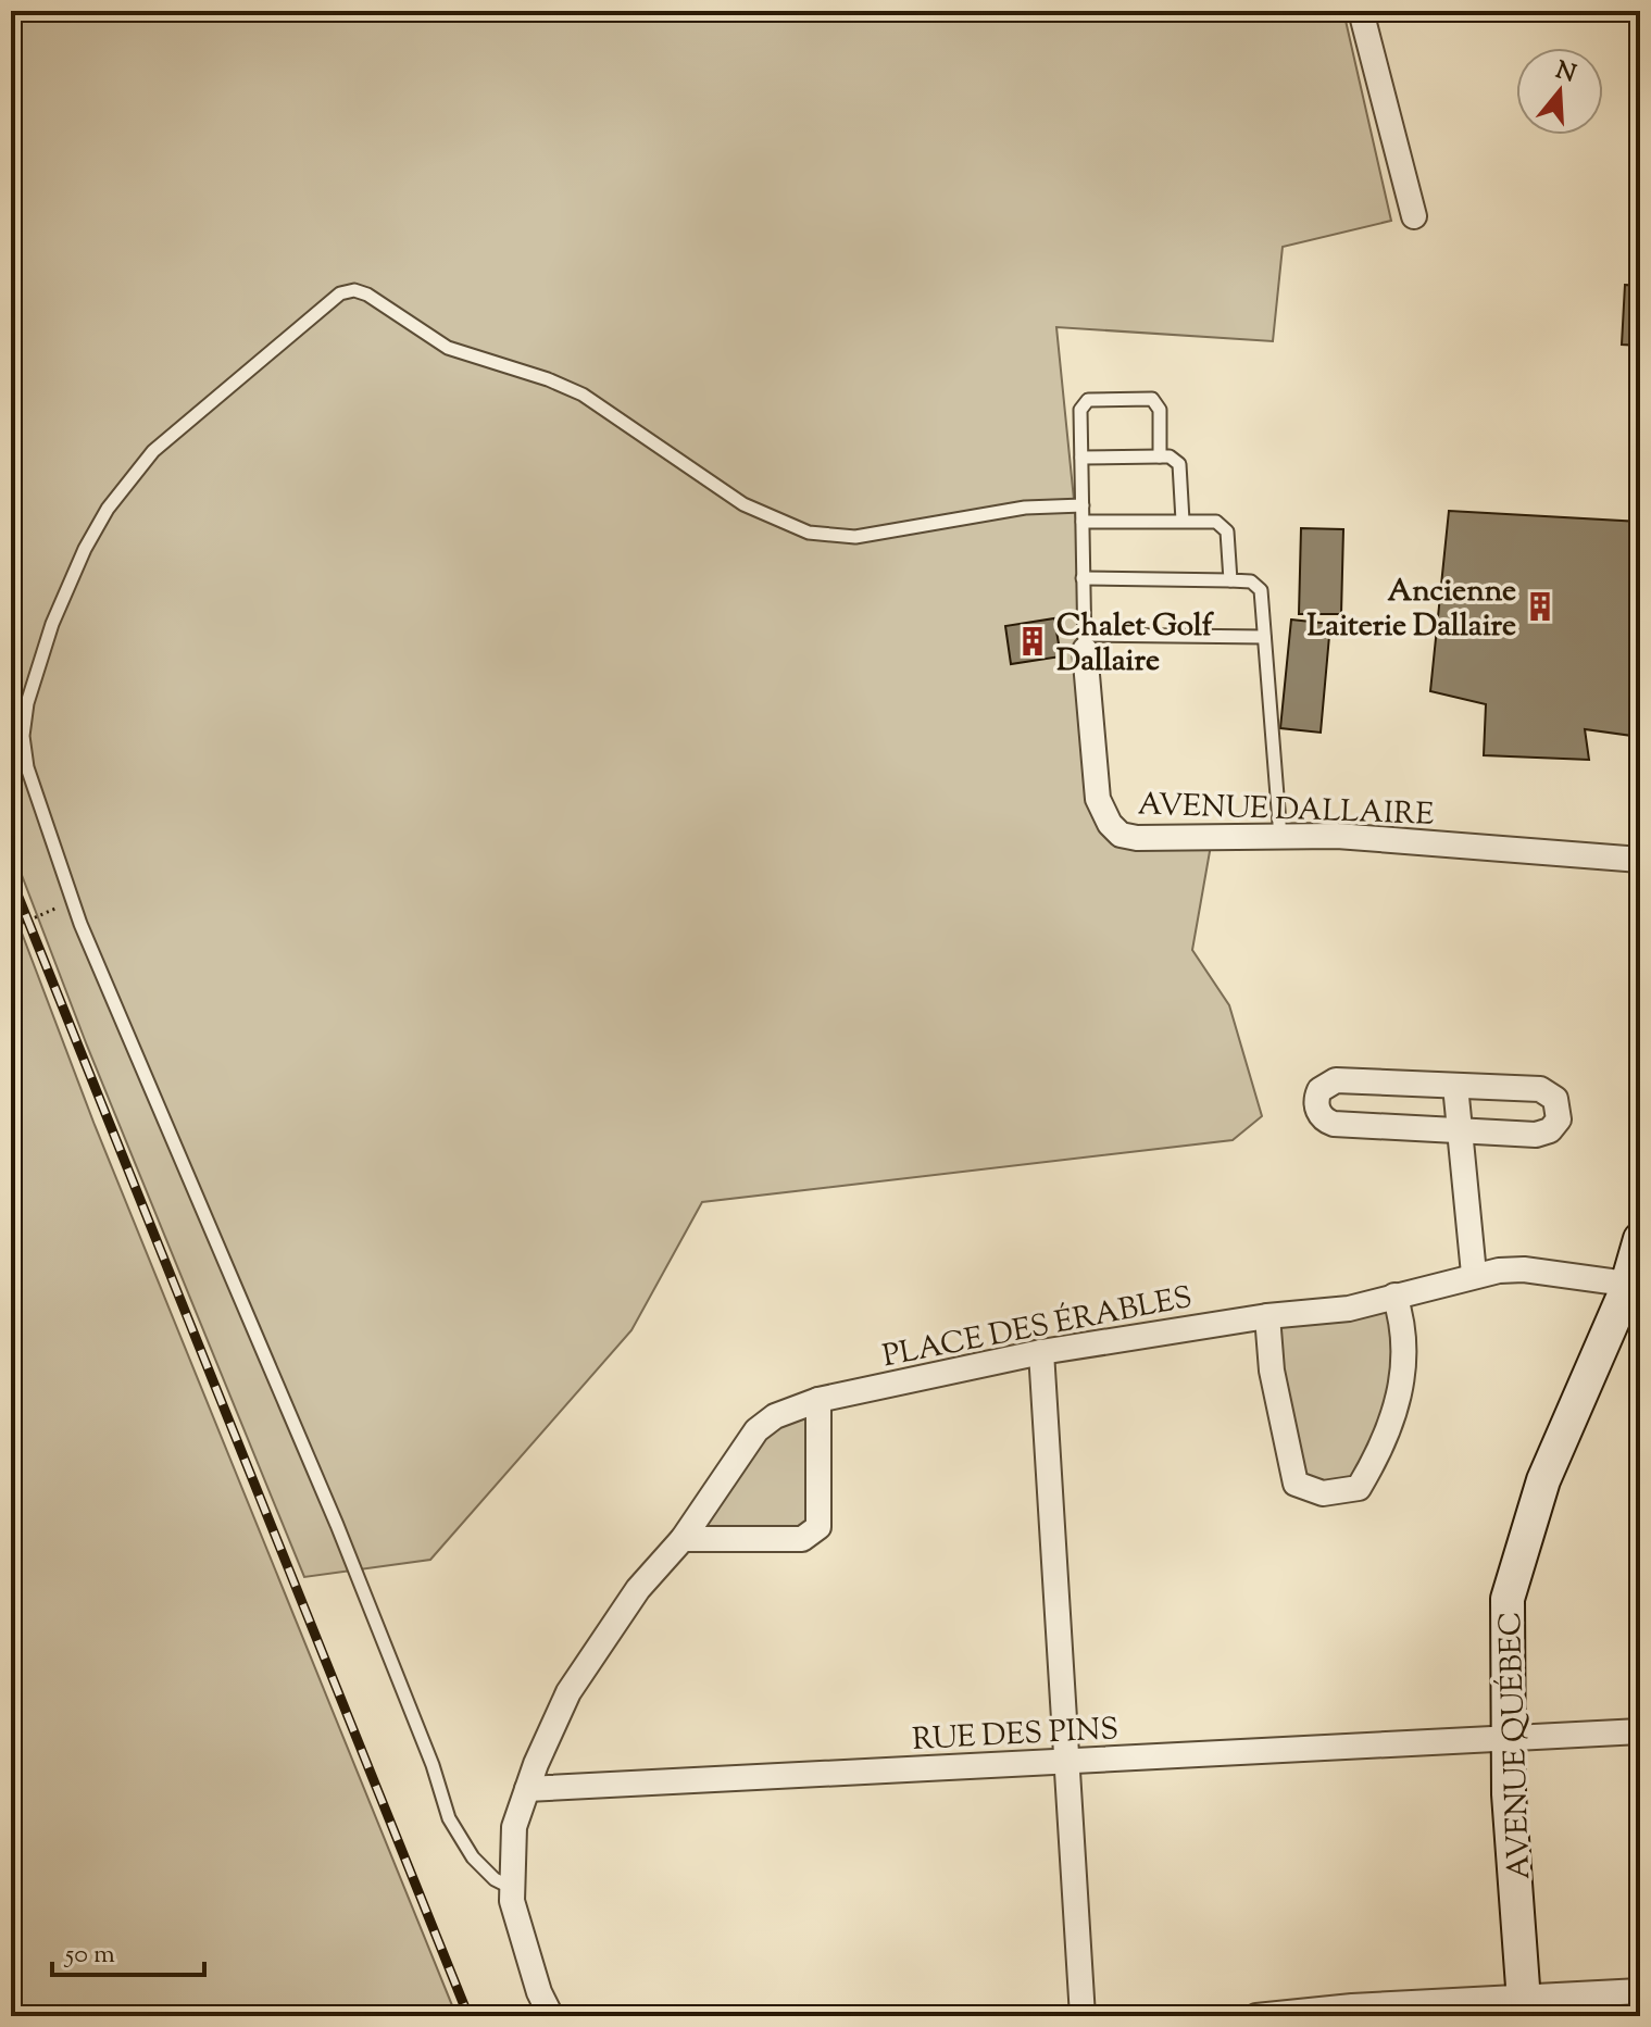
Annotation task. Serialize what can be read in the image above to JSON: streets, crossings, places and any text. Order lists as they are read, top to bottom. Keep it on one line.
{"streets":{"street":["AVENUE DALLAIRE","PLACE DES ÉRABLES","RUE DES PINS","AVENUE QUÉBEC"]},"crossings":[["PLACE DES ÉRABLES","RUE DES PINS"],["PLACE DES ÉRABLES","AVENUE QUÉBEC"],["RUE DES PINS","AVENUE QUÉBEC"]],"places":{"building":["Ancienne Laiterie Dallaire","Chalet Golf Dallaire"]},"scale_bar":"50 m","north":"top"}
